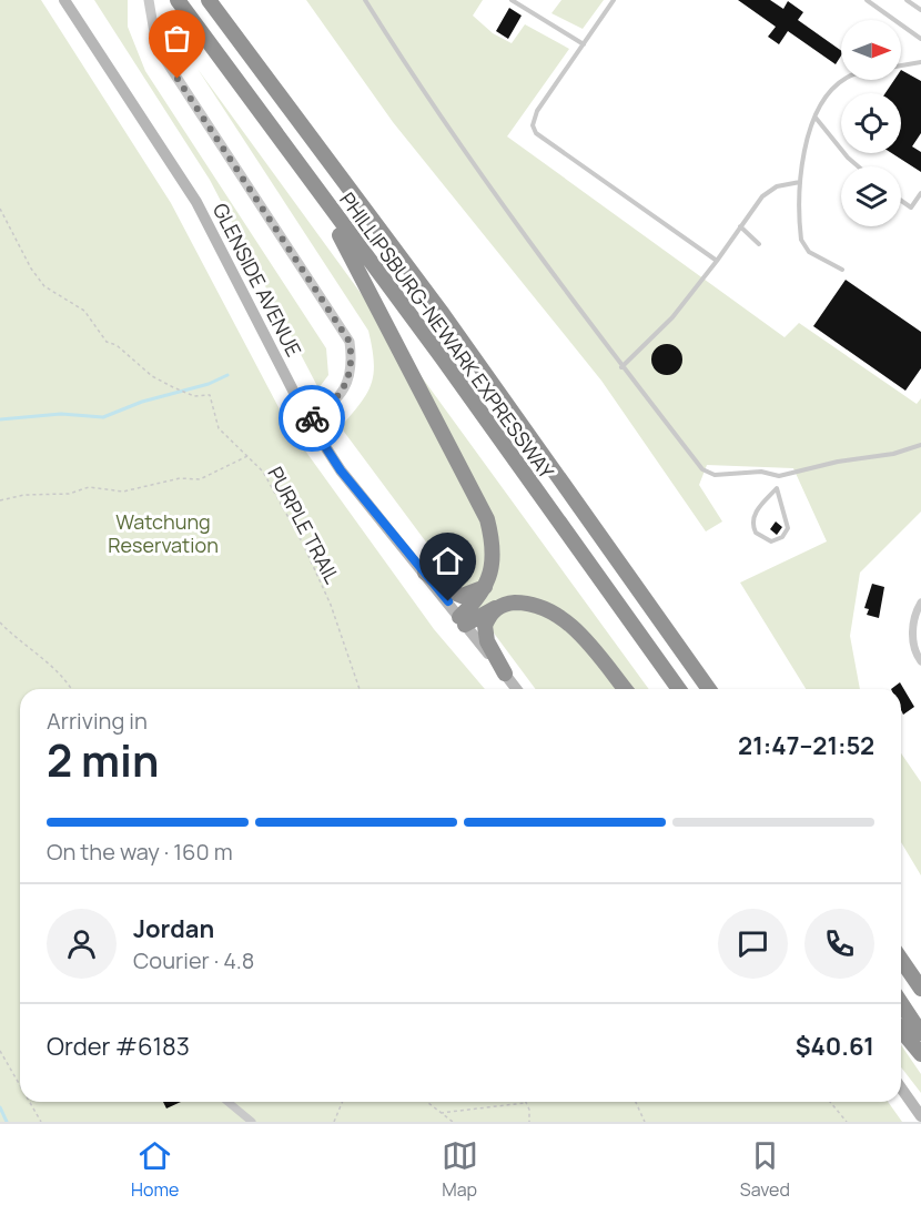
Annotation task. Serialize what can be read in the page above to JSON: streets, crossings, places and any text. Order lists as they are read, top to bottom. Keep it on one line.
{"streets":{"highway":["PHILLIPSBURG-NEWARK EXPRESSWAY"],"main road":["GLENSIDE AVENUE"],"path":["PURPLE TRAIL"]},"parks":["Watchung Reservation"],"north":"right","page":{"heading":["2 min","Arriving in","21:47–21:52"],"panel":["Jordan","Courier · 4.8","Order #6183","$40.61"],"bar":"On the way · 160 m","tabs":["Home","Map","Saved"]}}
